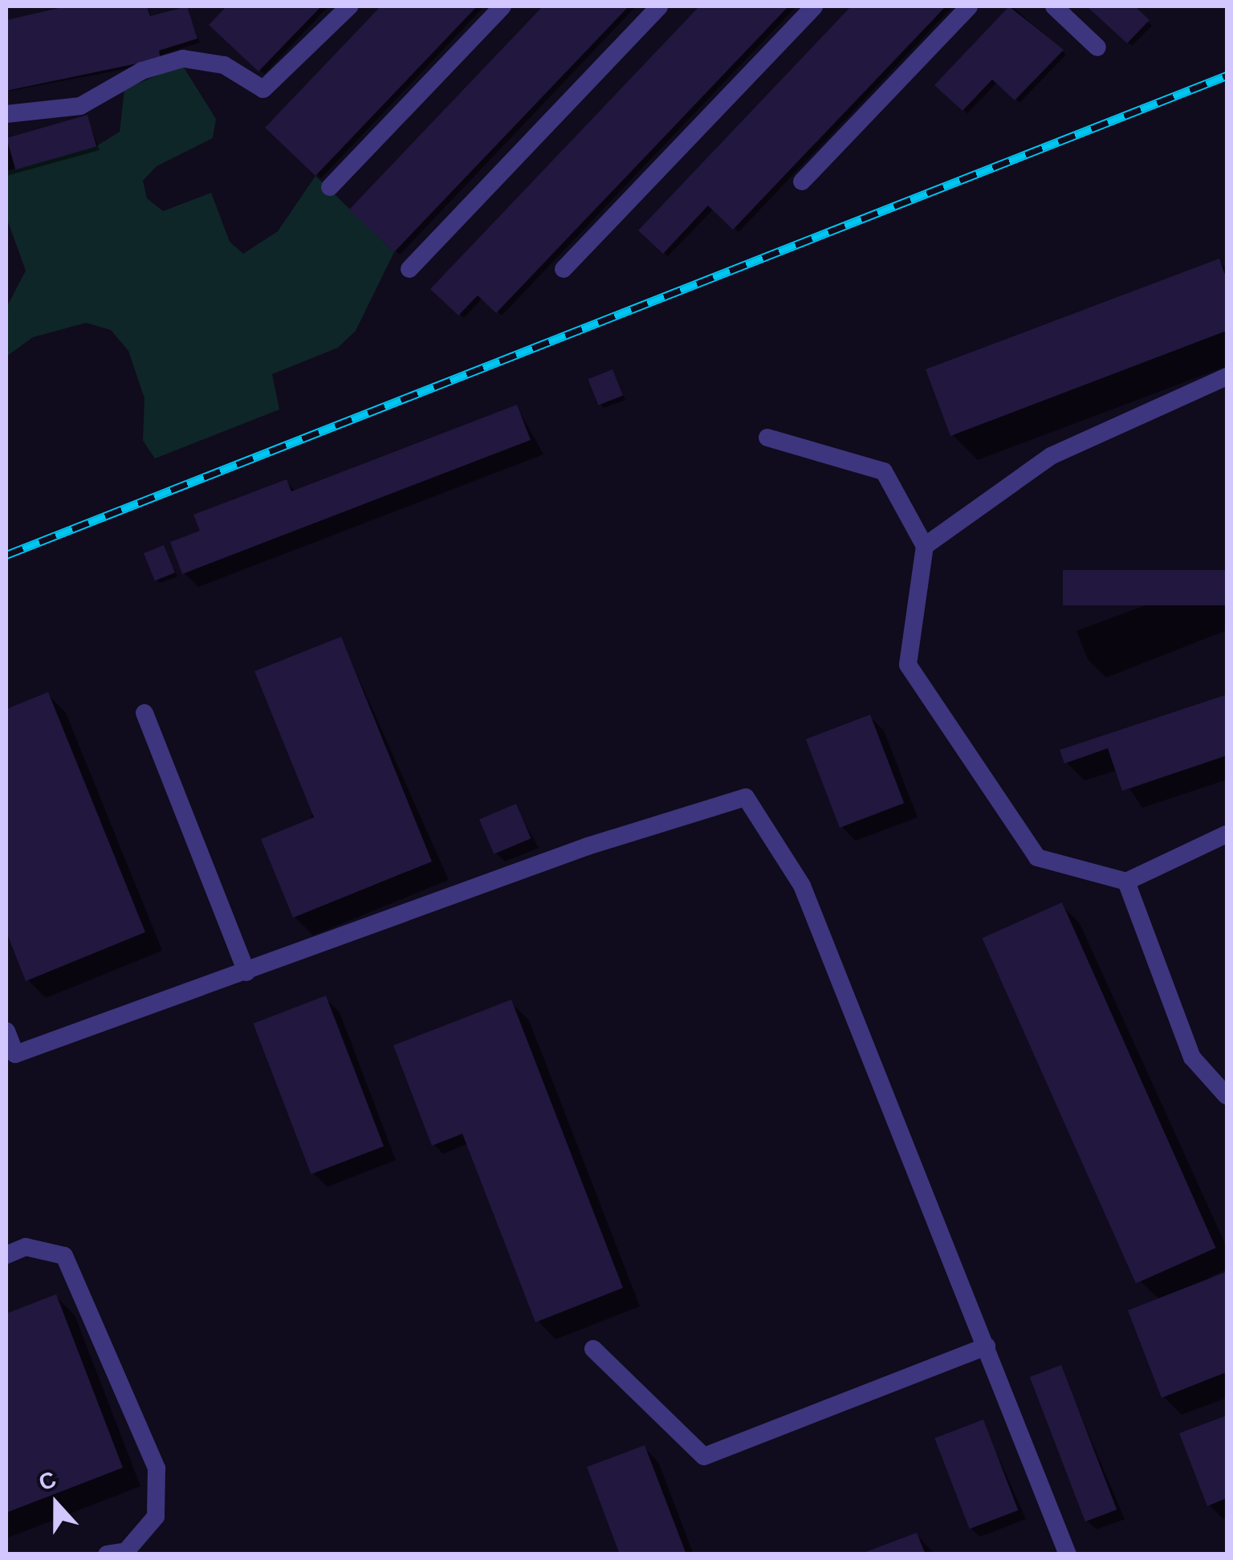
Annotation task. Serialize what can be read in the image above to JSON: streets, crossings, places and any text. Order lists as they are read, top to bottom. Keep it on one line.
{"north":"top"}
